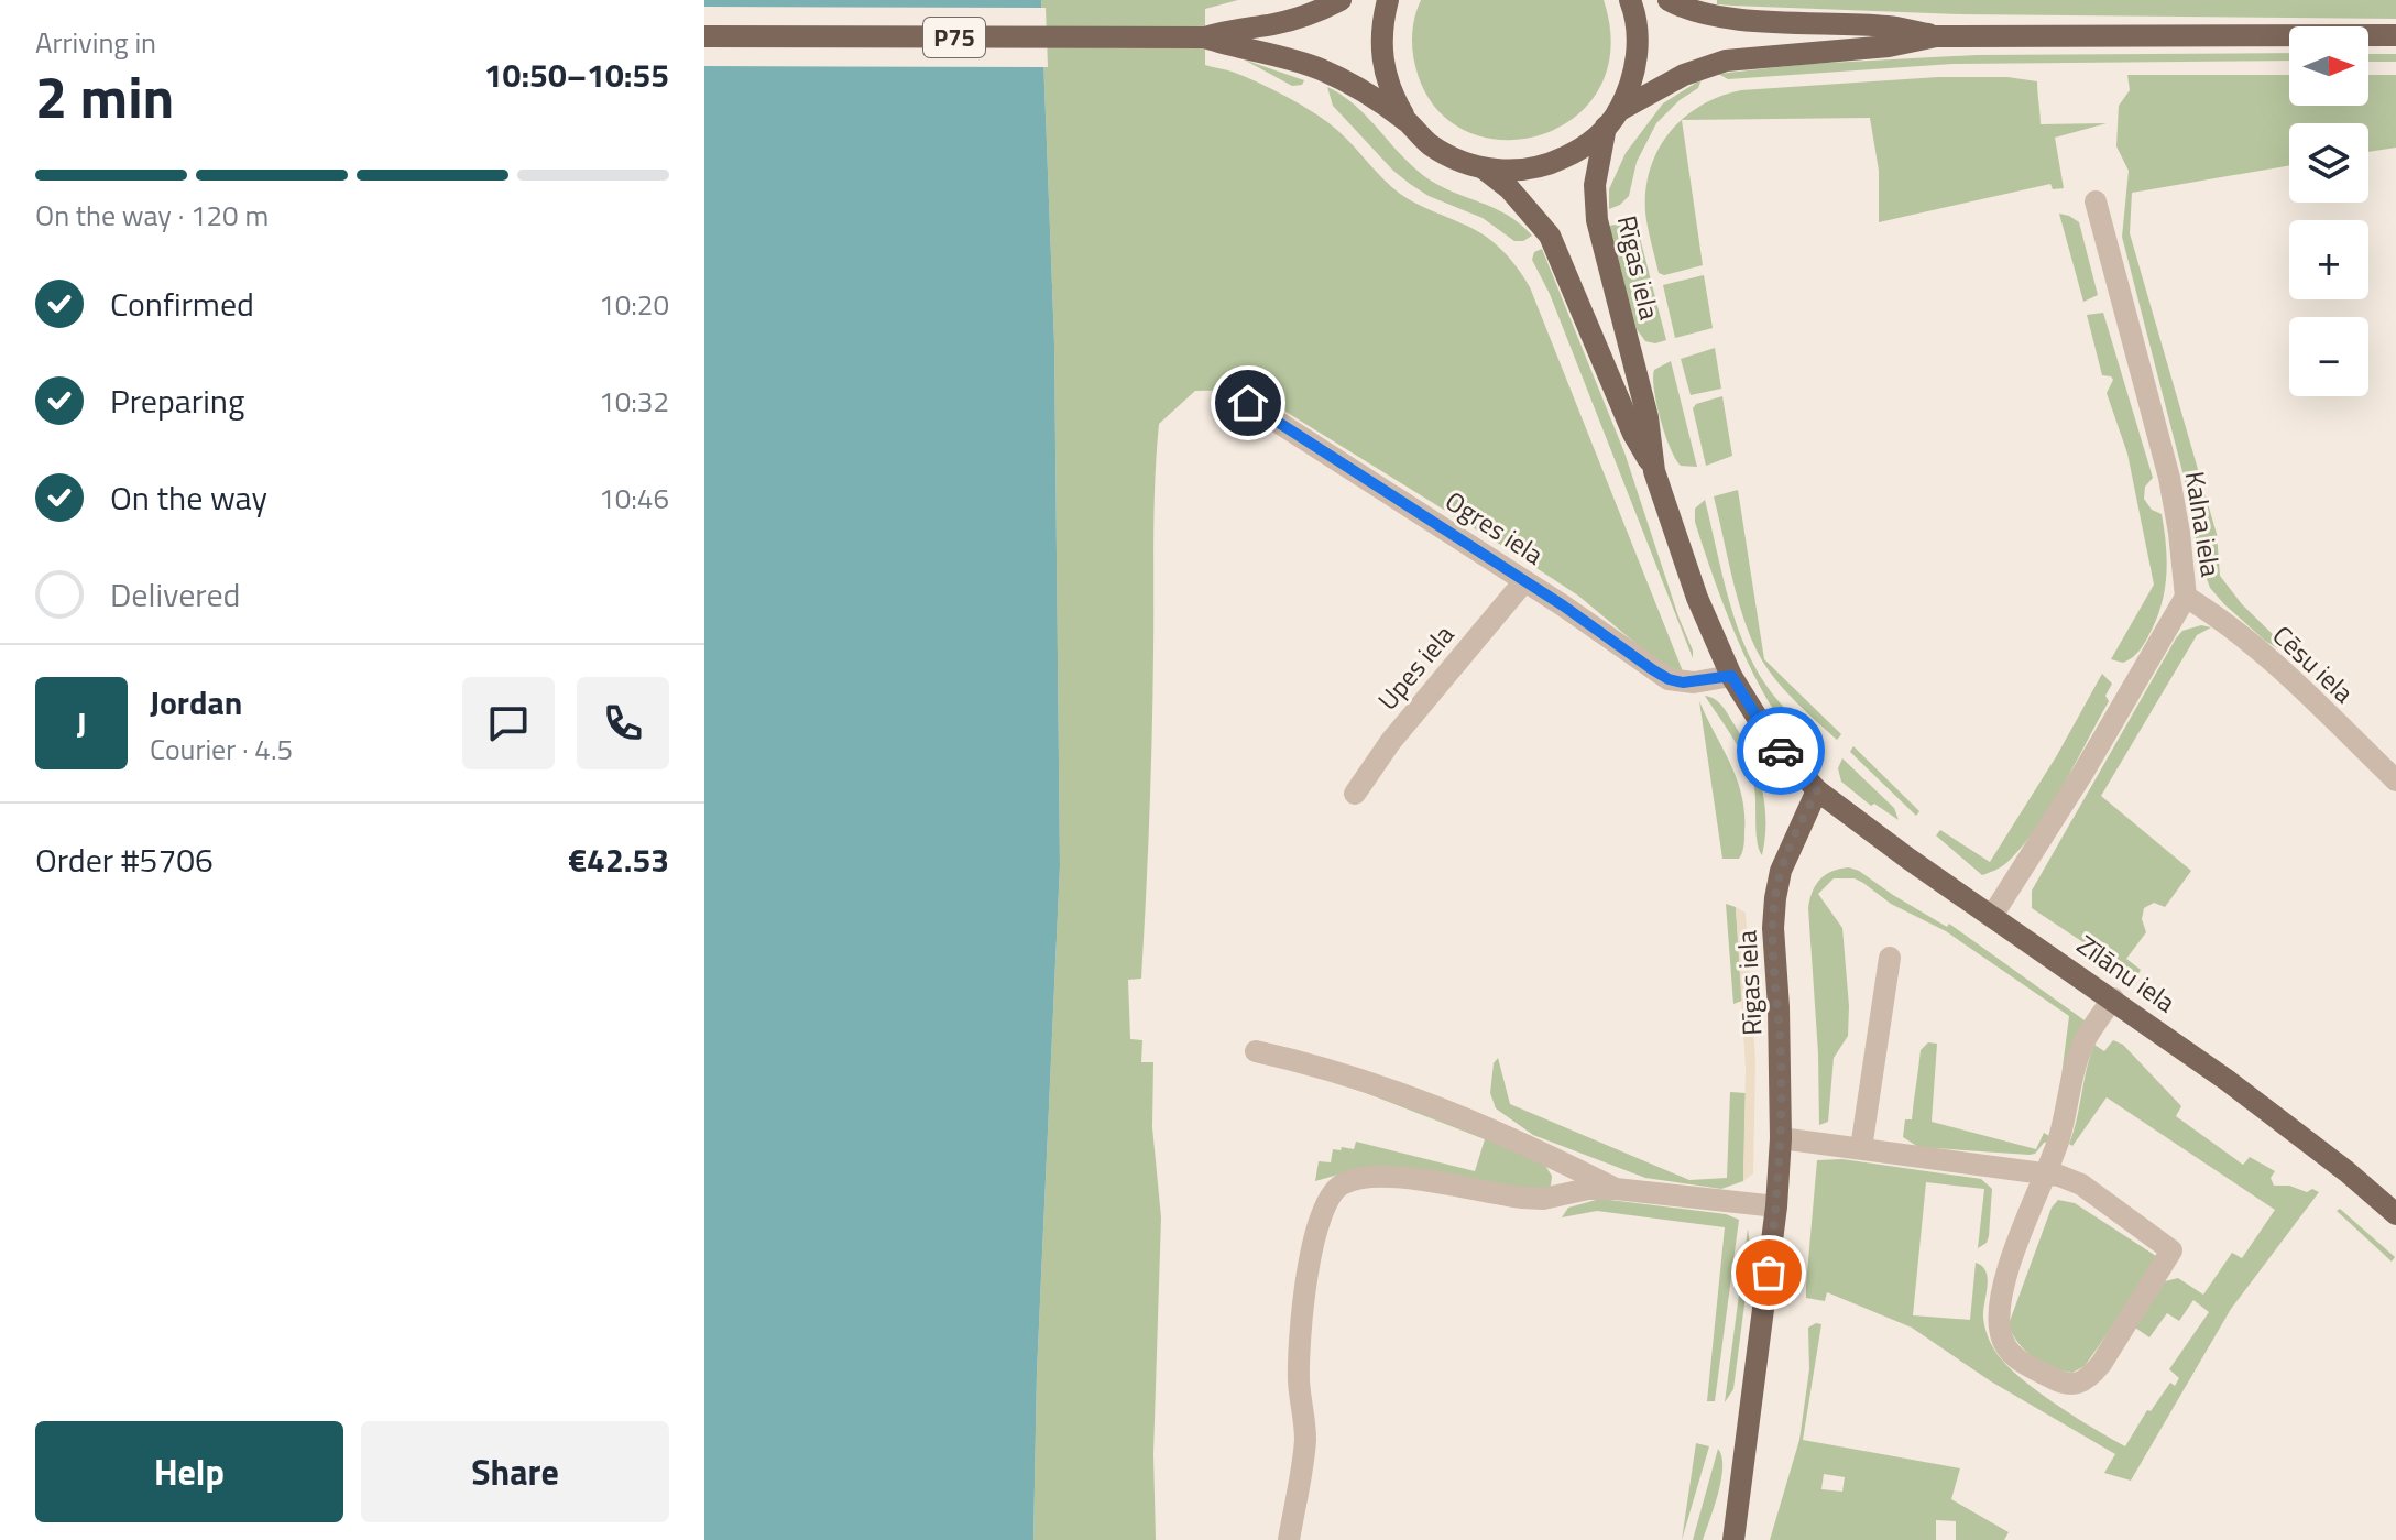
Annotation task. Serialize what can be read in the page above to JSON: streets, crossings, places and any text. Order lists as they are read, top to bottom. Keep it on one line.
{"streets":{"main road":["P75","Rīgas iela","Zīlānu iela"],"street":["Kalna iela","Ogres iela","Cēsu iela","Upes iela"]},"crossings":[["Rīgas iela","Ogres iela"],["Rīgas iela","Zīlānu iela"],["Kalna iela","Cēsu iela"],["Kalna iela","Zīlānu iela"],["Ogres iela","Upes iela"]],"north":"right","page":{"heading":["2 min","Arriving in","10:50–10:55"],"panel":["Jordan","Courier · 4.5","Order #5706","€42.53"],"map_buttons":["+","−"],"bar":"On the way · 120 m","list":[["Confirmed","10:20"],["Preparing","10:32"],["On the way","10:46"],"Delivered"],"round":"J","buttons":["Help","Share"]}}
